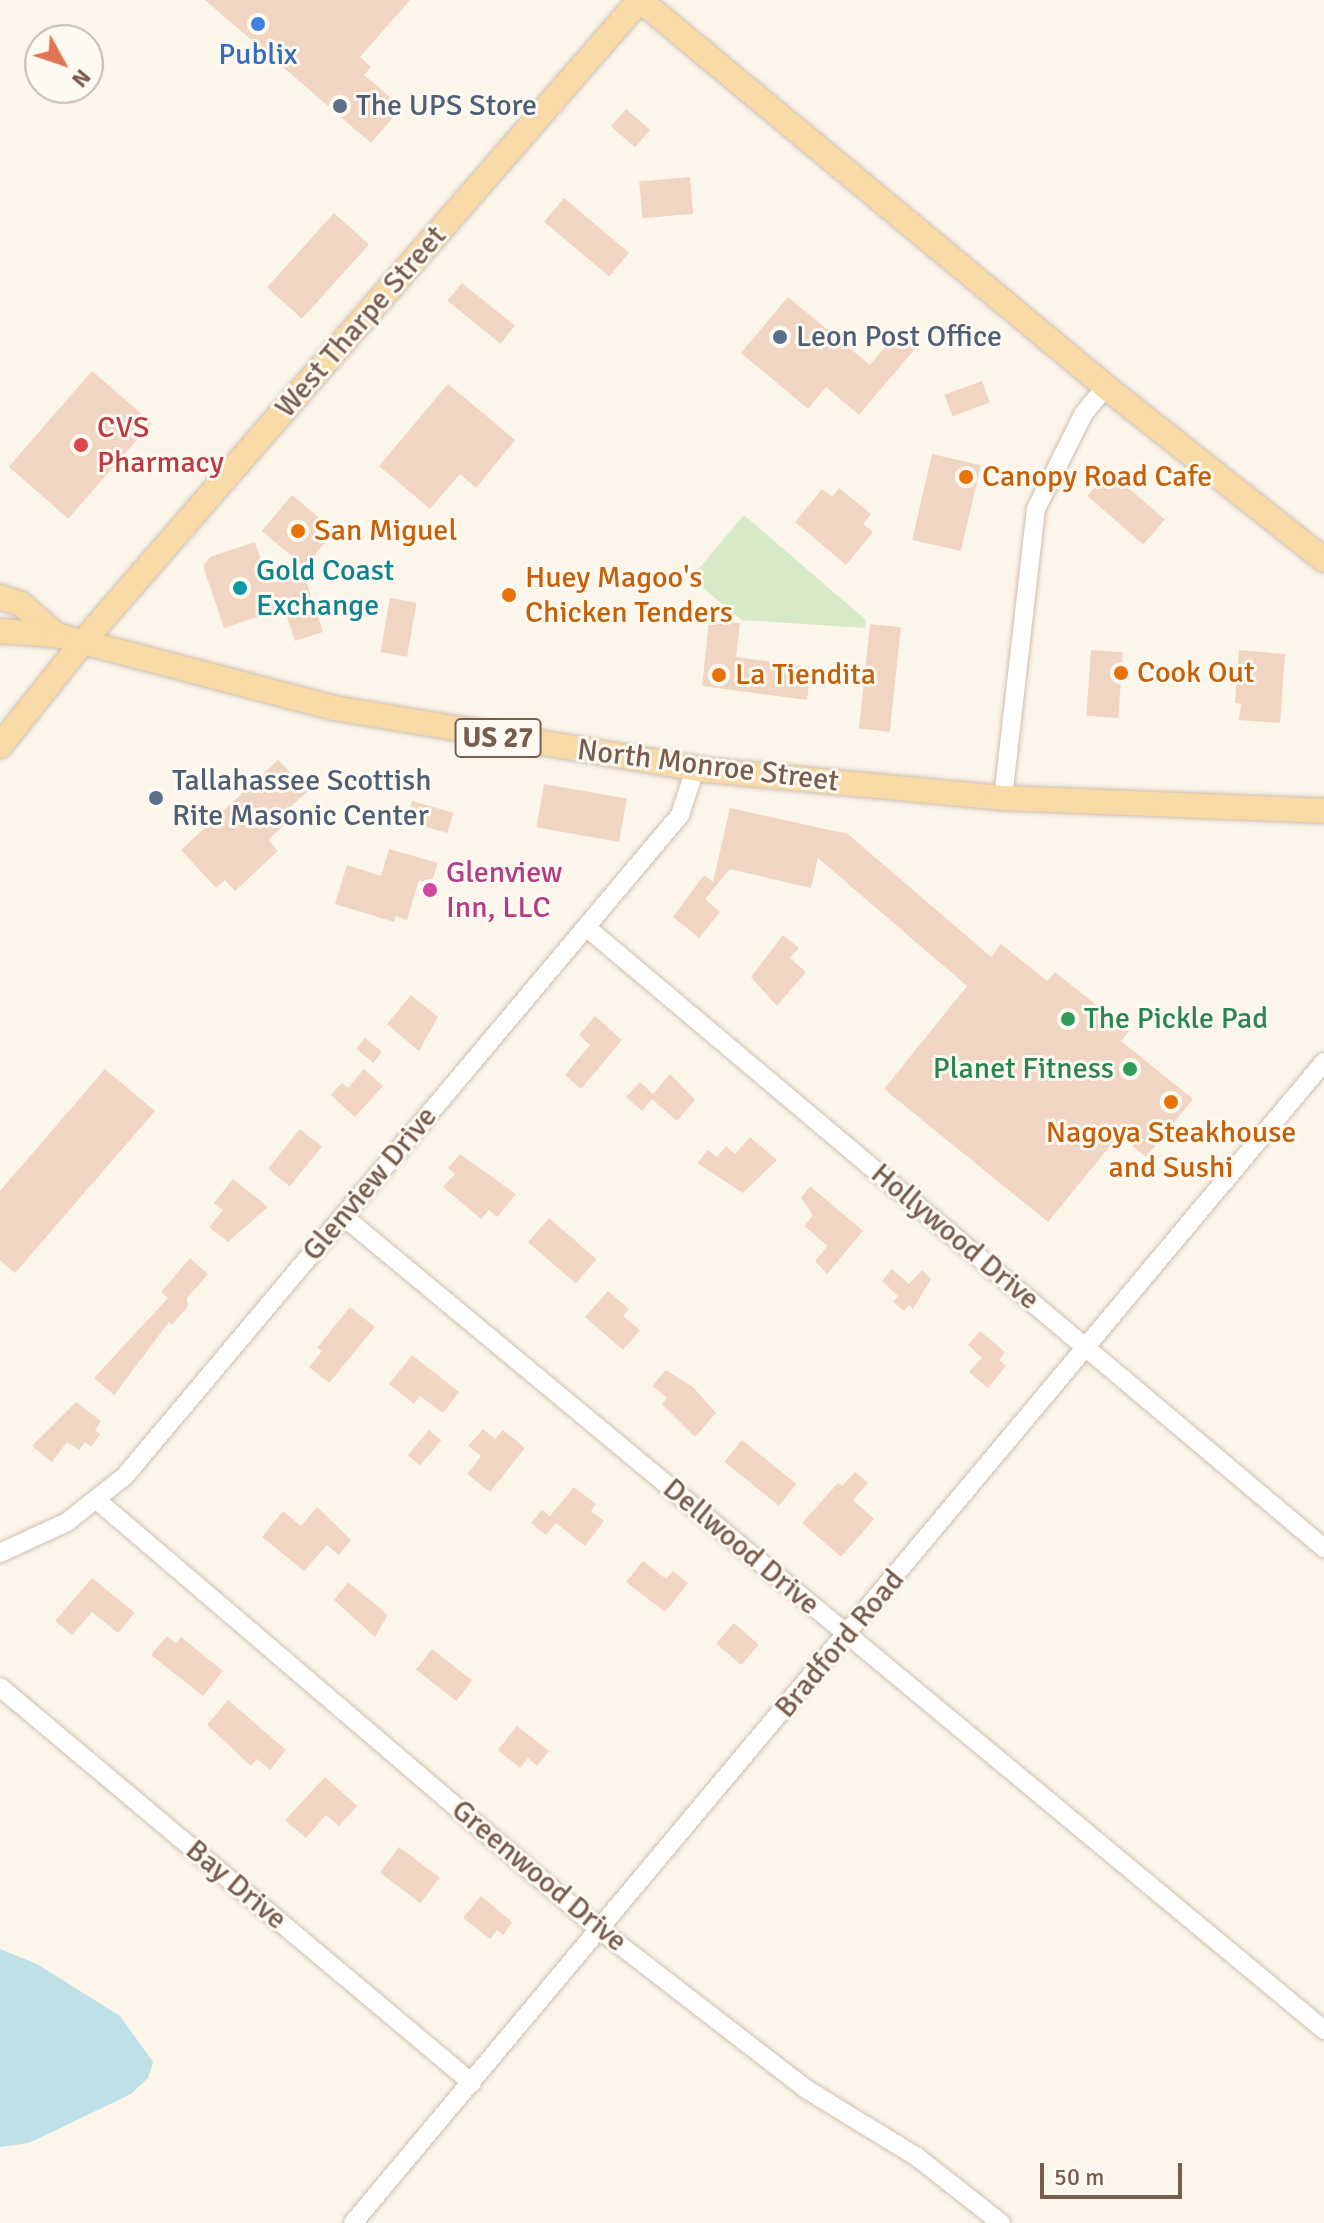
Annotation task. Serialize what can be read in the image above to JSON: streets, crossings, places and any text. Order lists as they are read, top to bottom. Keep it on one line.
{"streets":{"main road":["West Tharpe Street","US 27","North Monroe Street"],"street":["Glenview Drive","Hollywood Drive","Dellwood Drive","Bradford Road","Greenwood Drive","Bay Drive"]},"crossings":[["West Tharpe Street","North Monroe Street"],["North Monroe Street","Glenview Drive"],["Glenview Drive","Hollywood Drive"],["Glenview Drive","Dellwood Drive"],["Glenview Drive","Greenwood Drive"],["Hollywood Drive","Bradford Road"],["Dellwood Drive","Bradford Road"],["Bradford Road","Greenwood Drive"],["Bradford Road","Bay Drive"]],"places":["Publix","The UPS Store","Leon Post Office","CVS Pharmacy","Canopy Road Cafe","San Miguel","Gold Coast Exchange","Huey Magoo's Chicken Tenders","Cook Out","La Tiendita","Tallahassee Scottish Rite Masonic Center","Glenview Inn, LLC","The Pickle Pad","Planet Fitness","Nagoya Steakhouse and Sushi"],"scale_bar":"50 m","north":"bottom right"}
